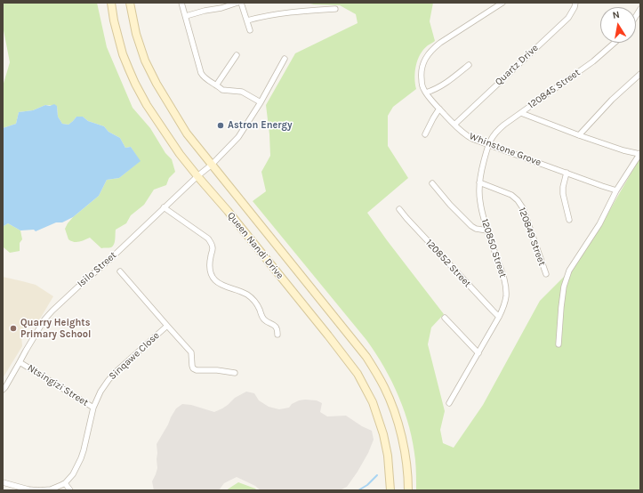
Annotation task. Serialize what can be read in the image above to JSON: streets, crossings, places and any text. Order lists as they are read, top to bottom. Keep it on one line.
{"streets":{"main road":["Queen Nandi Drive"],"street":["Quartz Drive","120845 Street","Whinstone Grove","120849 Street","120850 Street","120852 Street","Isilo Street","Sinqawe Close","Ntsingizi Street"]},"crossings":[["Quartz Drive","Whinstone Grove"],["120845 Street","Whinstone Grove"],["120845 Street","120850 Street"],["Whinstone Grove","120850 Street"],["120849 Street","120850 Street"],["Queen Nandi Drive","Isilo Street"],["120850 Street","120852 Street"],["Isilo Street","Ntsingizi Street"],["Sinqawe Close","Ntsingizi Street"]],"places":["Astron Energy","Quarry Heights Primary School"],"north":"top"}
